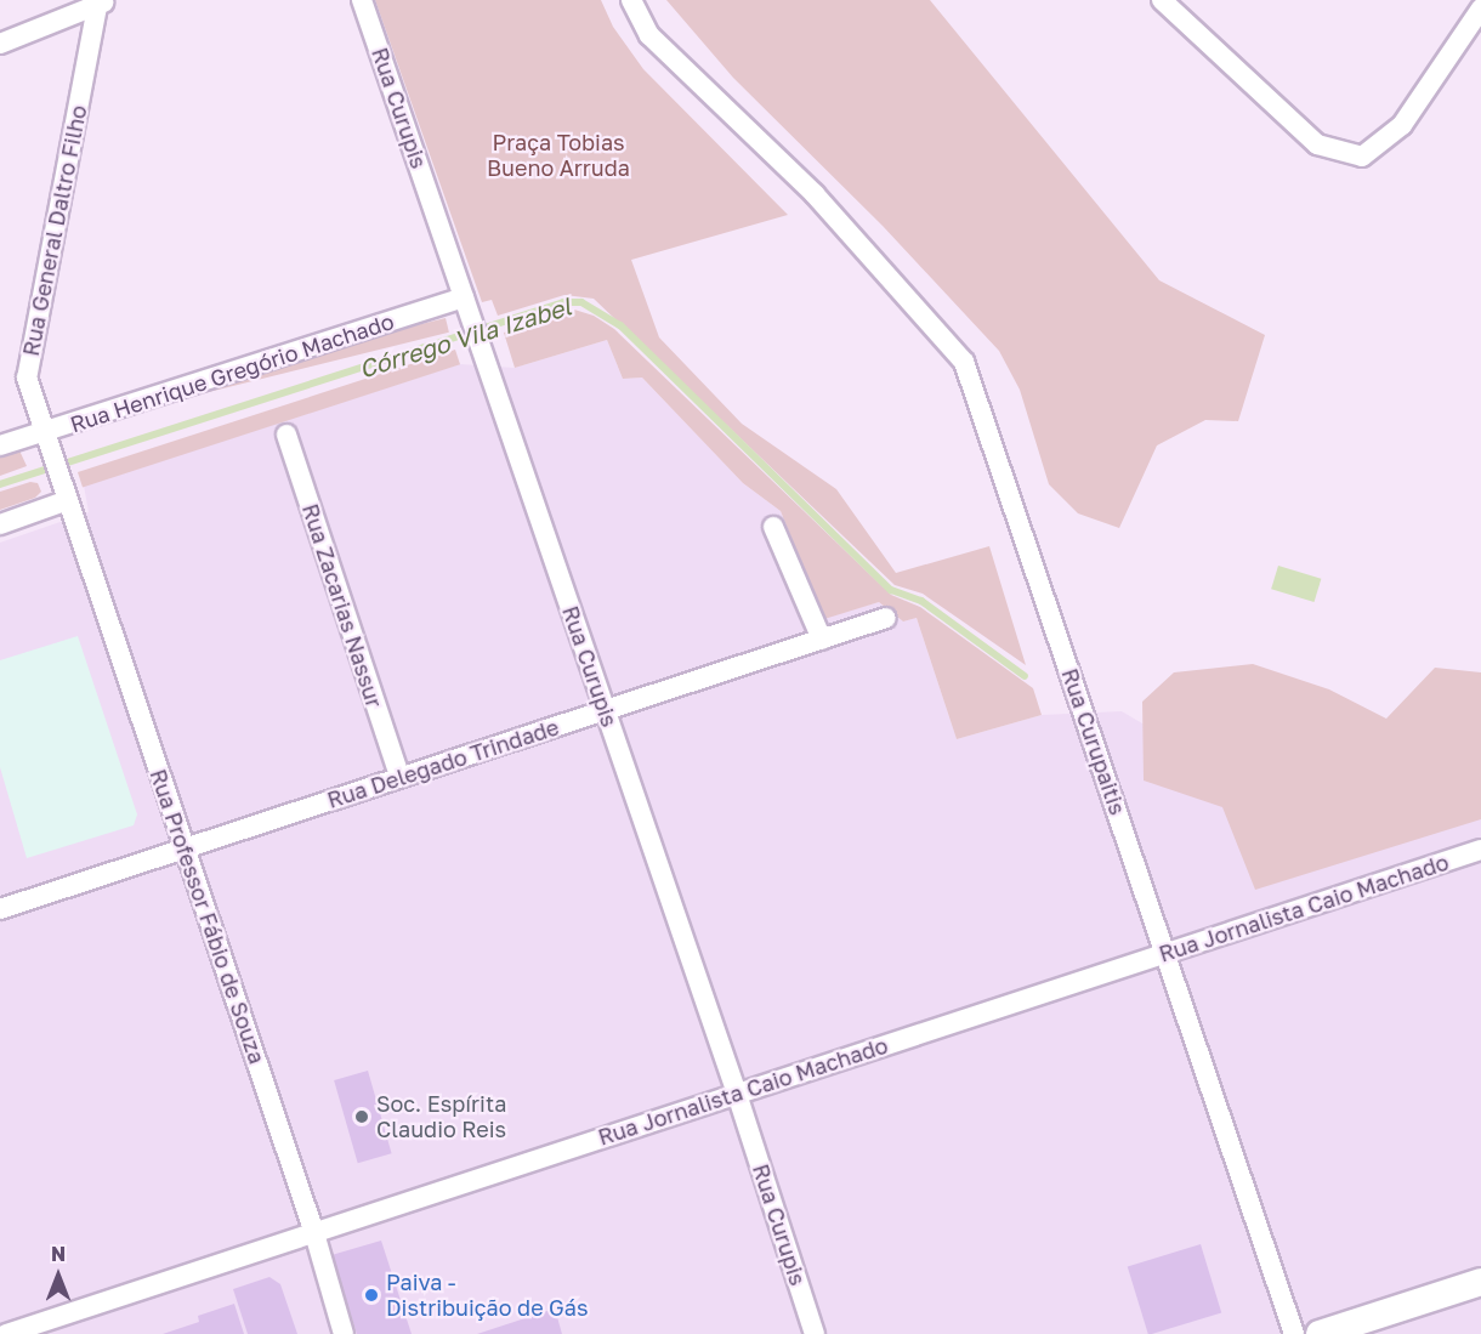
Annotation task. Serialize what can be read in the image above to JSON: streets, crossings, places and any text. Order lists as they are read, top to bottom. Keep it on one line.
{"streets":{"street":["Rua Curupis","Rua General Daltro Filho","Rua Henrique Gregório Machado","Rua Zacarias Nassur","Rua Curupaitis","Rua Delegado Trindade","Rua Jornalista Caio Machado","Rua Professor Fábio de Souza"]},"crossings":[["Rua Curupis","Rua Henrique Gregório Machado"],["Rua Curupis","Rua Delegado Trindade"],["Rua Curupis","Rua Jornalista Caio Machado"],["Rua General Daltro Filho","Rua Henrique Gregório Machado"],["Rua General Daltro Filho","Rua Professor Fábio de Souza"],["Rua Zacarias Nassur","Rua Delegado Trindade"],["Rua Curupaitis","Rua Jornalista Caio Machado"],["Rua Delegado Trindade","Rua Professor Fábio de Souza"],["Rua Jornalista Caio Machado","Rua Professor Fábio de Souza"]],"water":["Córrego Vila Izabel"],"parks":["Praça Tobias Bueno Arruda"],"places":["Soc. Espírita Claudio Reis","Paiva - Distribuição de Gás"],"north":"top"}
